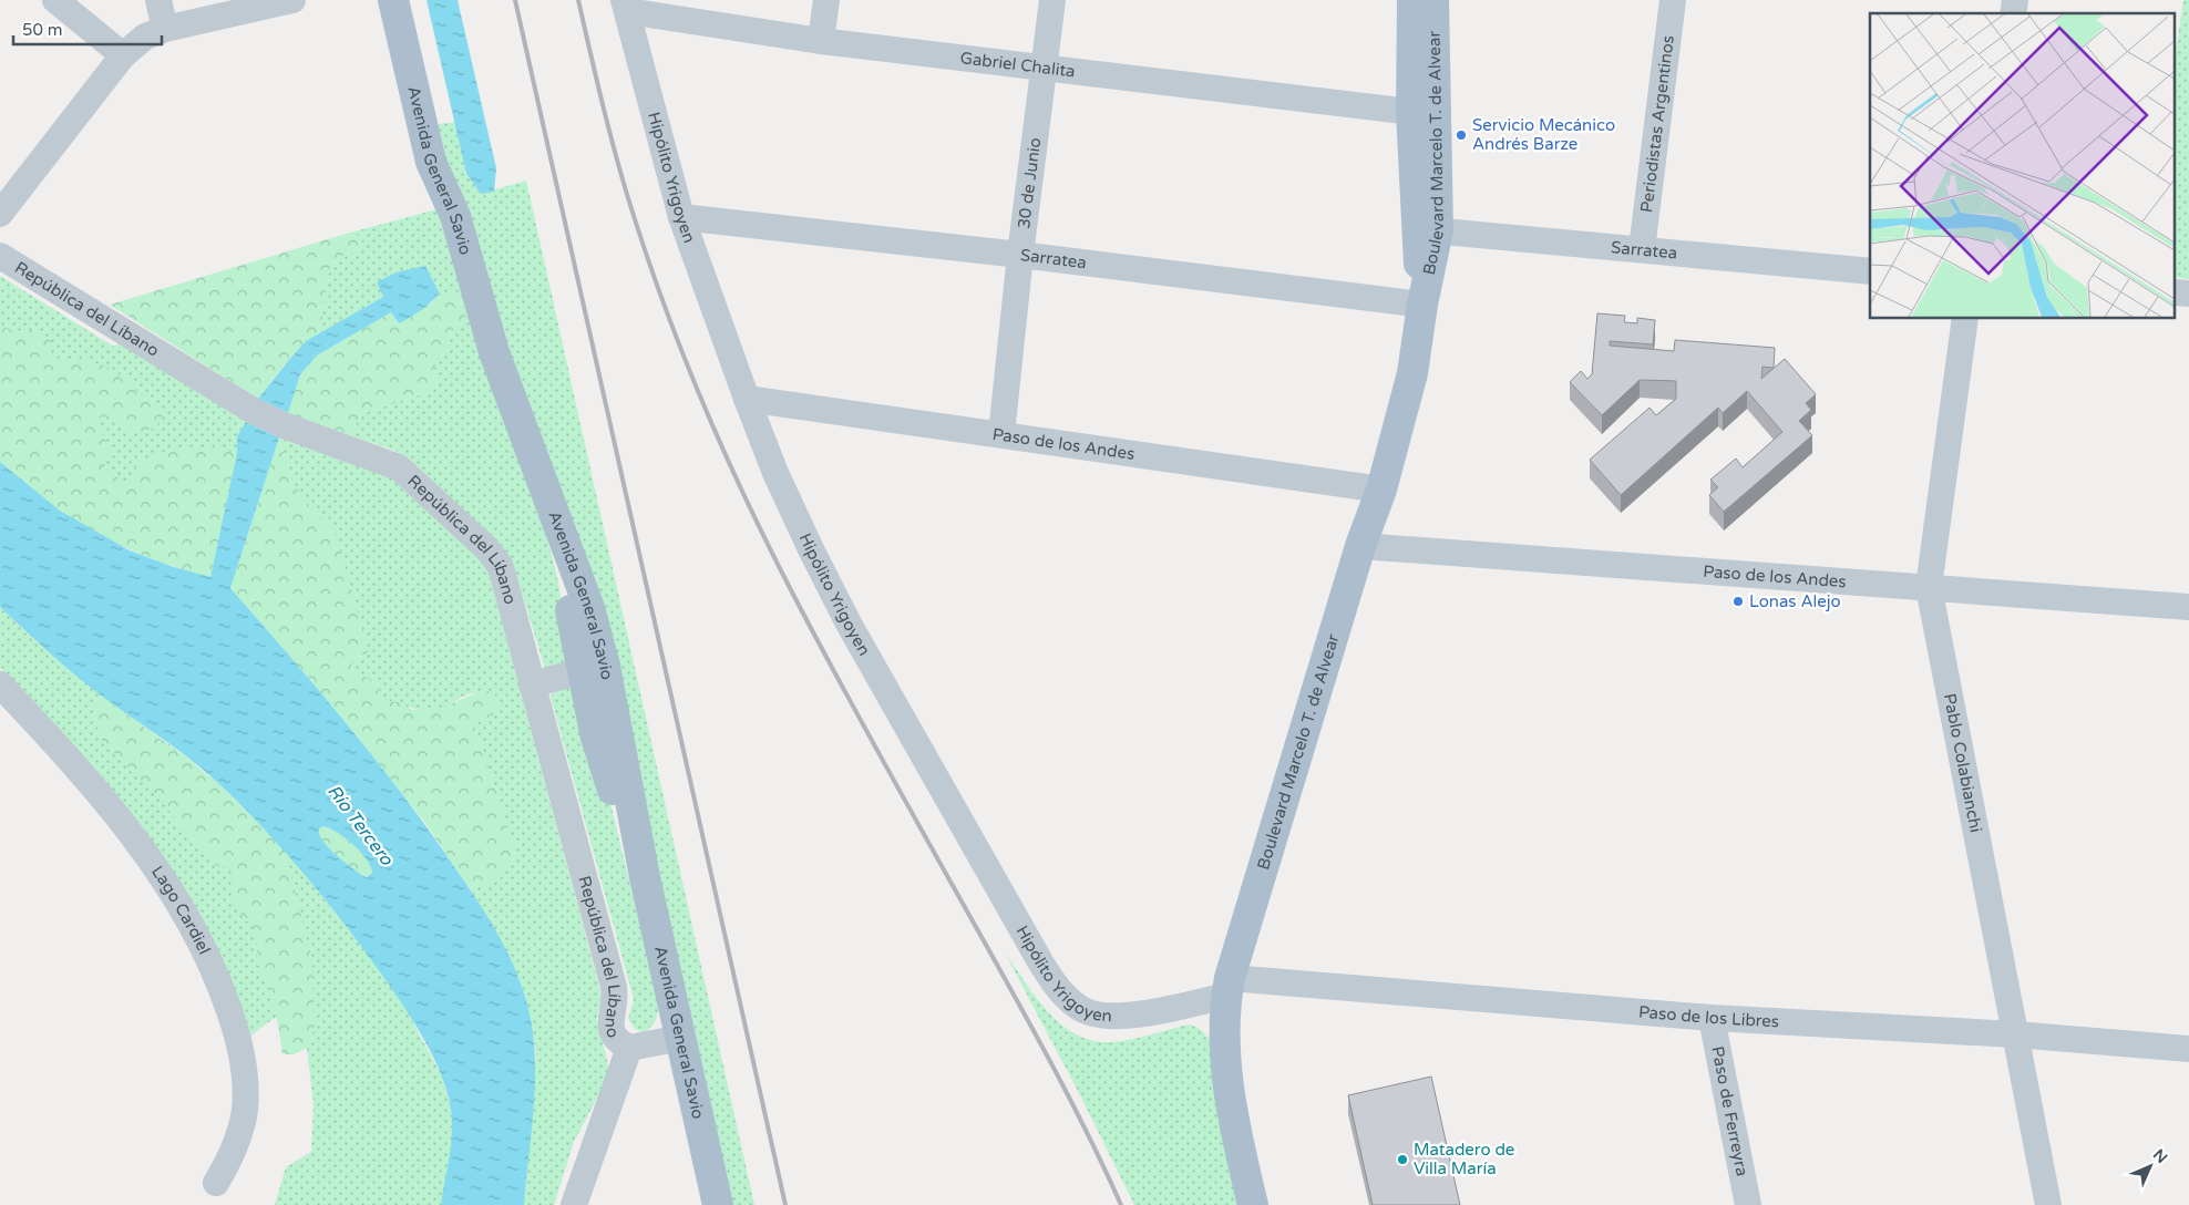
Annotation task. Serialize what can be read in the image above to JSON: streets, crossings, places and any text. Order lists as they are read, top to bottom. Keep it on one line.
{"streets":{"main road":["Boulevard Marcelo T. de Alvear","Avenida General Savio"],"street":["Gabriel Chalita","Periodistas Argentinos","Hipólito Yrigoyen","30 de Junio","Sarratea","República del Líbano","Paso de los Andes","Pablo Colabianchi","Lago Cardiel","Paso de los Libres","Paso de Ferreyra"]},"crossings":[["Gabriel Chalita","Boulevard Marcelo T. de Alvear"],["Gabriel Chalita","Hipólito Yrigoyen"],["Gabriel Chalita","30 de Junio"],["Periodistas Argentinos","Sarratea"],["Boulevard Marcelo T. de Alvear","Hipólito Yrigoyen"],["Boulevard Marcelo T. de Alvear","Sarratea"],["Boulevard Marcelo T. de Alvear","Paso de los Andes"],["Boulevard Marcelo T. de Alvear","Paso de los Libres"],["Avenida General Savio","República del Líbano"],["Hipólito Yrigoyen","Sarratea"],["Hipólito Yrigoyen","Paso de los Andes"],["Hipólito Yrigoyen","Paso de los Libres"],["30 de Junio","Sarratea"],["30 de Junio","Paso de los Andes"],["Paso de los Andes","Pablo Colabianchi"],["Pablo Colabianchi","Paso de los Libres"],["Paso de los Libres","Paso de Ferreyra"]],"water":["Río Tercero"],"places":["Servicio Mecánico Andrés Barze","Lonas Alejo","Matadero de Villa María"],"scale_bar":"50 m","north":"top right"}
